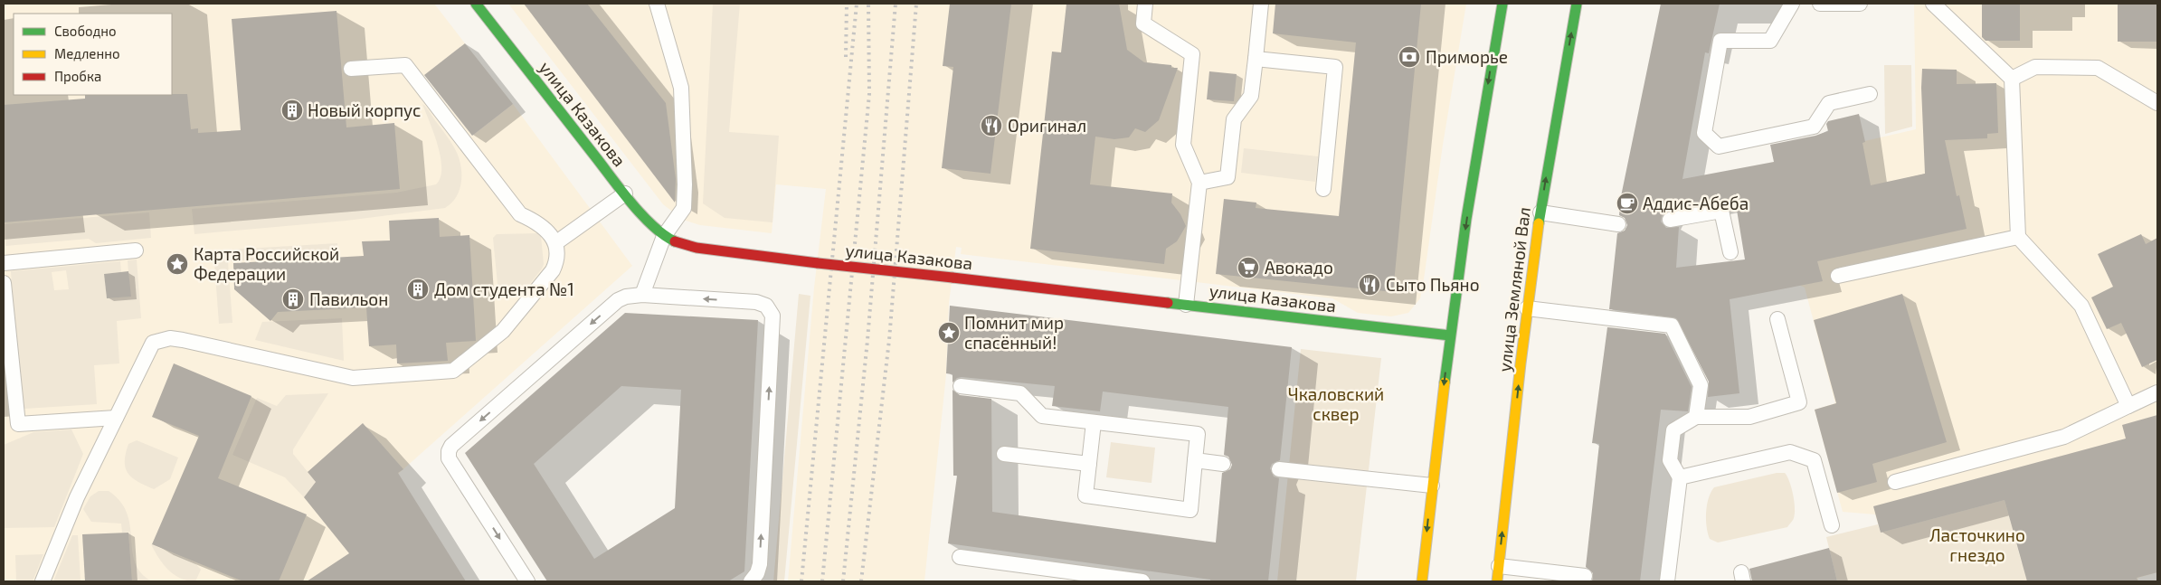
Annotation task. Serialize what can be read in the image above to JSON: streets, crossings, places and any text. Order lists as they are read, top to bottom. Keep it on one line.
{"streets":{"main road":["улица Казакова","улица Земляной Вал"]},"parks":["Чкаловский сквер","Ласточкино гнездо"],"places":{"bank":["Приморье"],"building":["Новый корпус","Дом студента №1","Павильон"],"restaurant":["Оригинал","Сыто Пьяно"],"cafe":["Аддис-Абеба"],"place":["Карта Российской Федерации","Помнит мир спасённый!"],"supermarket":["Авокадо"]},"legend":["Свободно","Медленно","Пробка"]}
